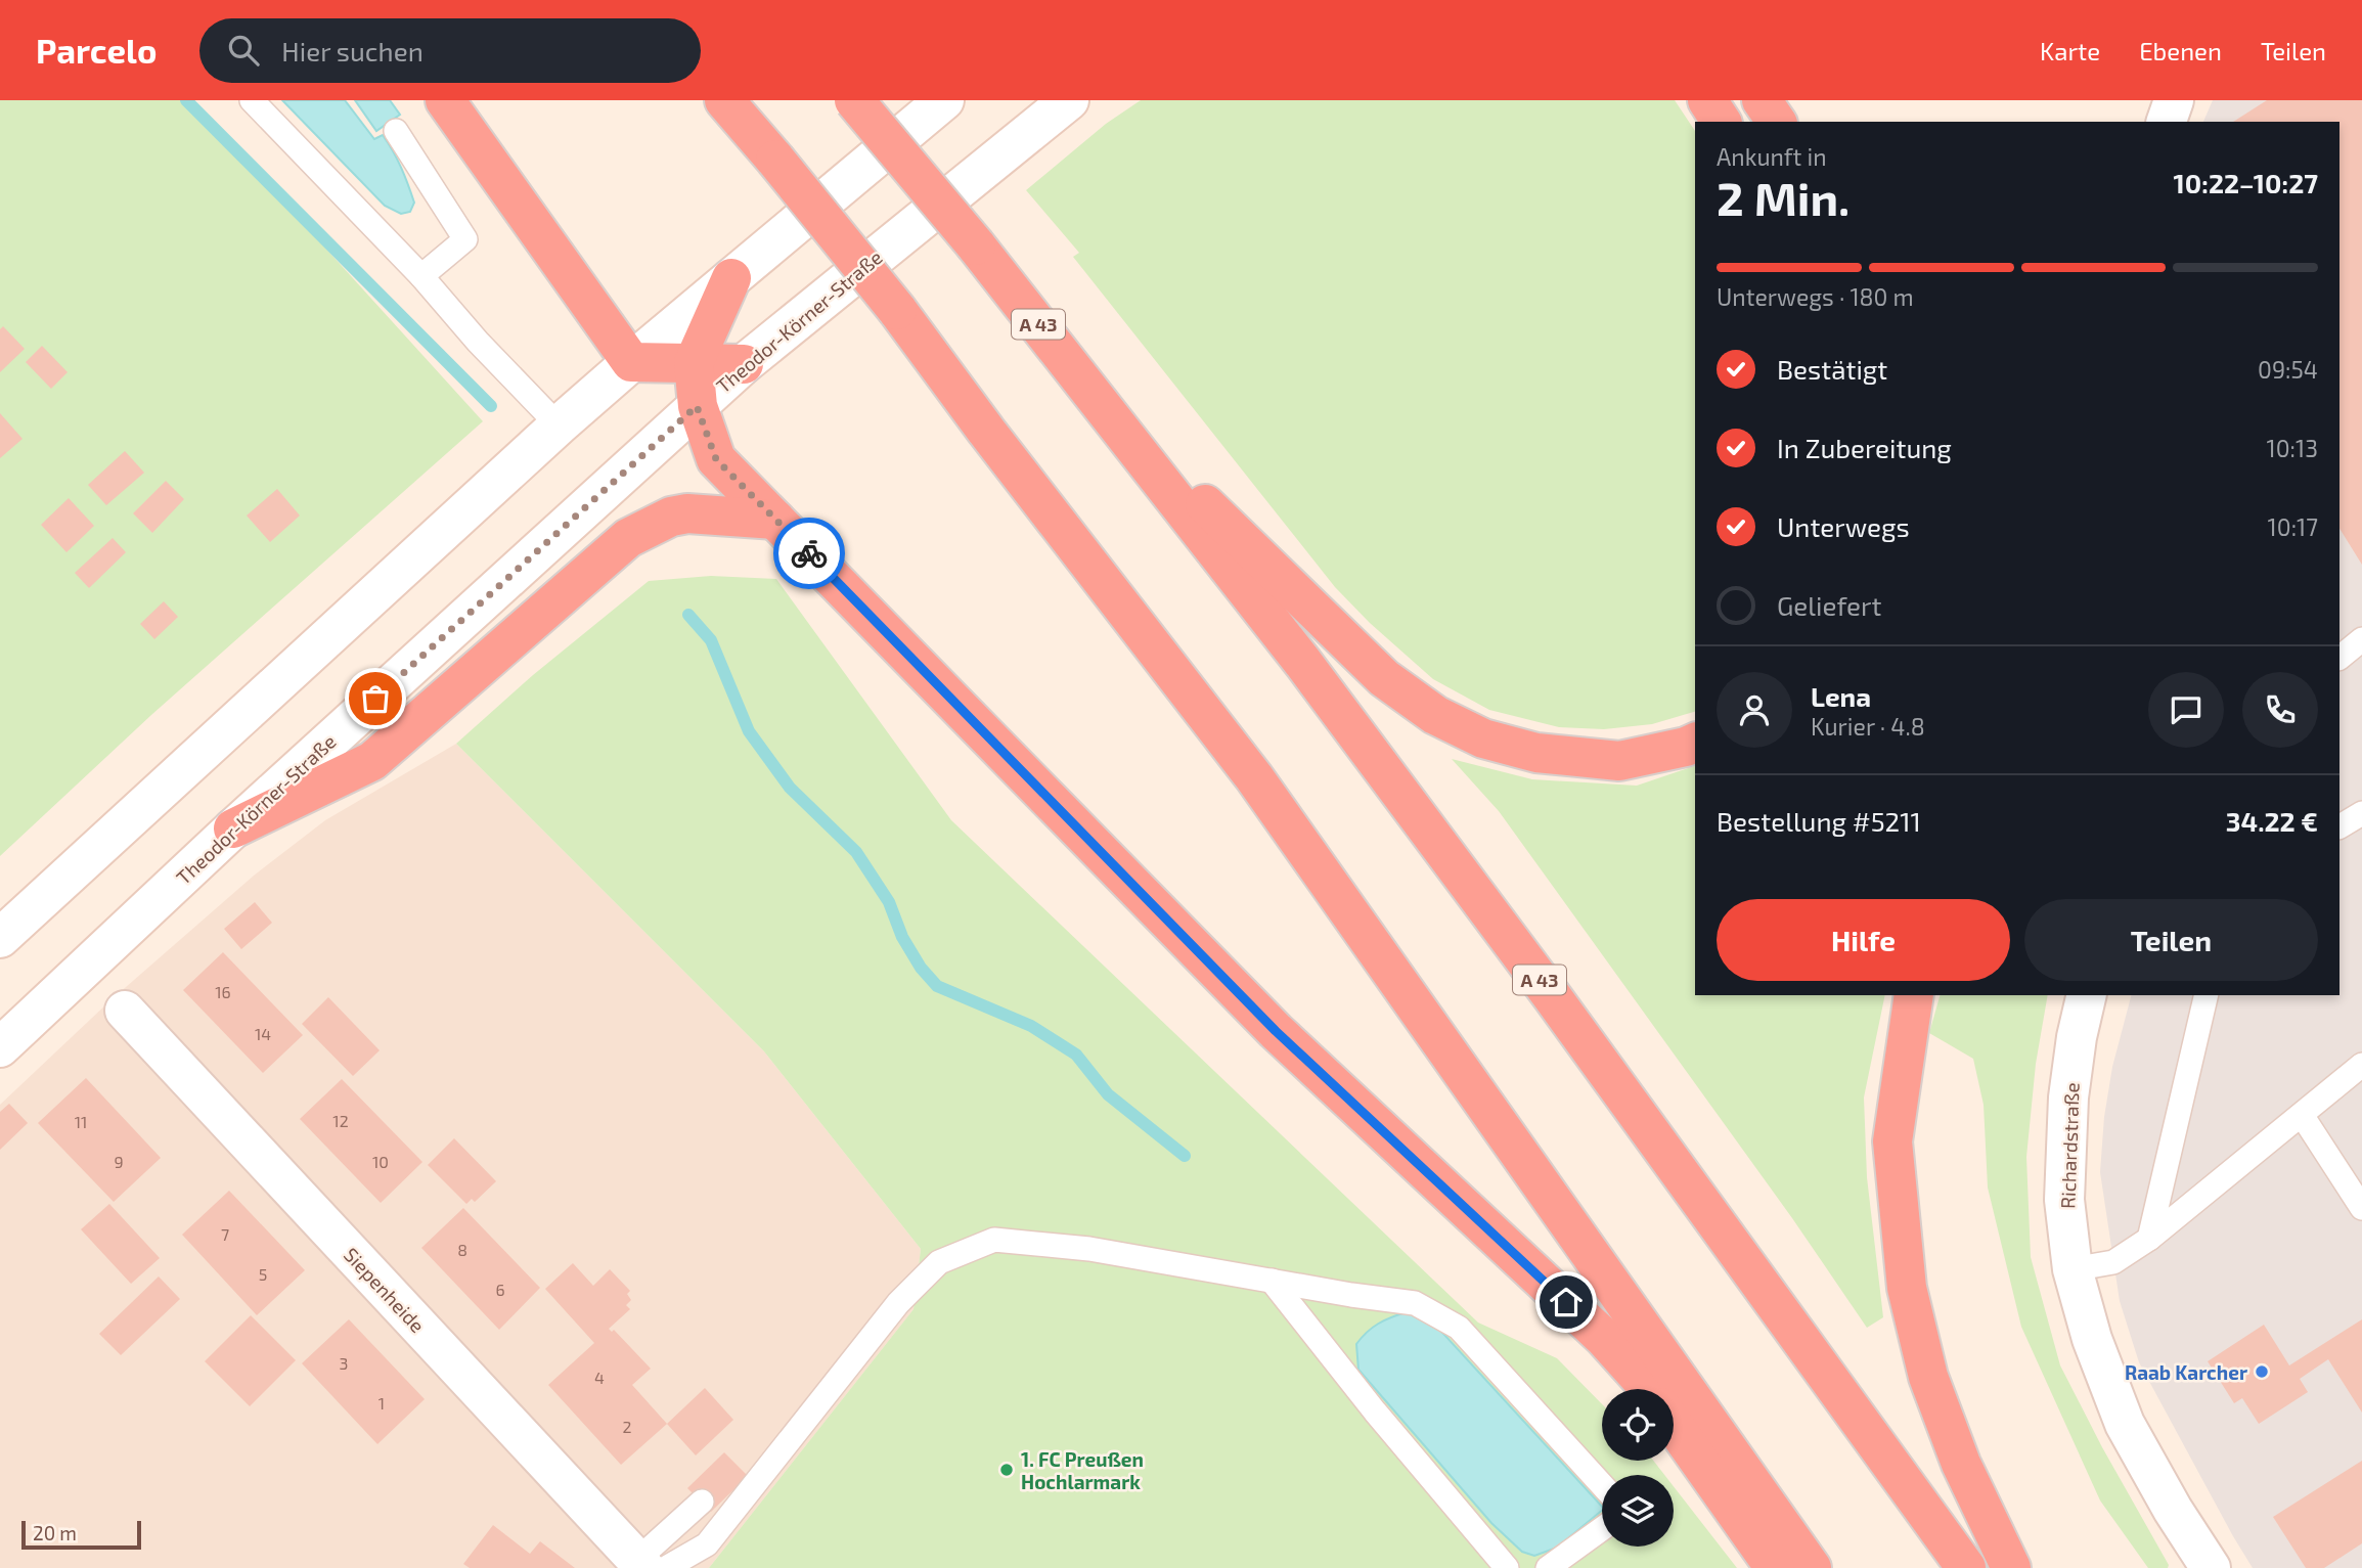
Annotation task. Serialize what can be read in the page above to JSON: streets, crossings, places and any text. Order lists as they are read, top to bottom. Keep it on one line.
{"streets":{"highway":["A 43"],"main road":["Theodor-Körner-Straße","Richardstraße","Siepenheide"]},"places":["Raab Karcher","1. FC Preußen Hochlarmark"],"house_numbers":["16","14","12","11","9","10","7","8","5","6","3","4","1","2"],"scale_bar":"20 m","page":{"header":"Parcelo","search":"Hier suchen","nav":["Karte","Ebenen","Teilen"],"heading":["2 Min.","Ankunft in","10:22–10:27"],"panel":["Lena","Kurier · 4.8","Bestellung #5211","34.22 €"],"bar":"Unterwegs · 180 m","list":[["Bestätigt","09:54"],["In Zubereitung","10:13"],["Unterwegs","10:17"],"Geliefert"],"buttons":["Hilfe","Teilen"],"scale":"20 m"}}
